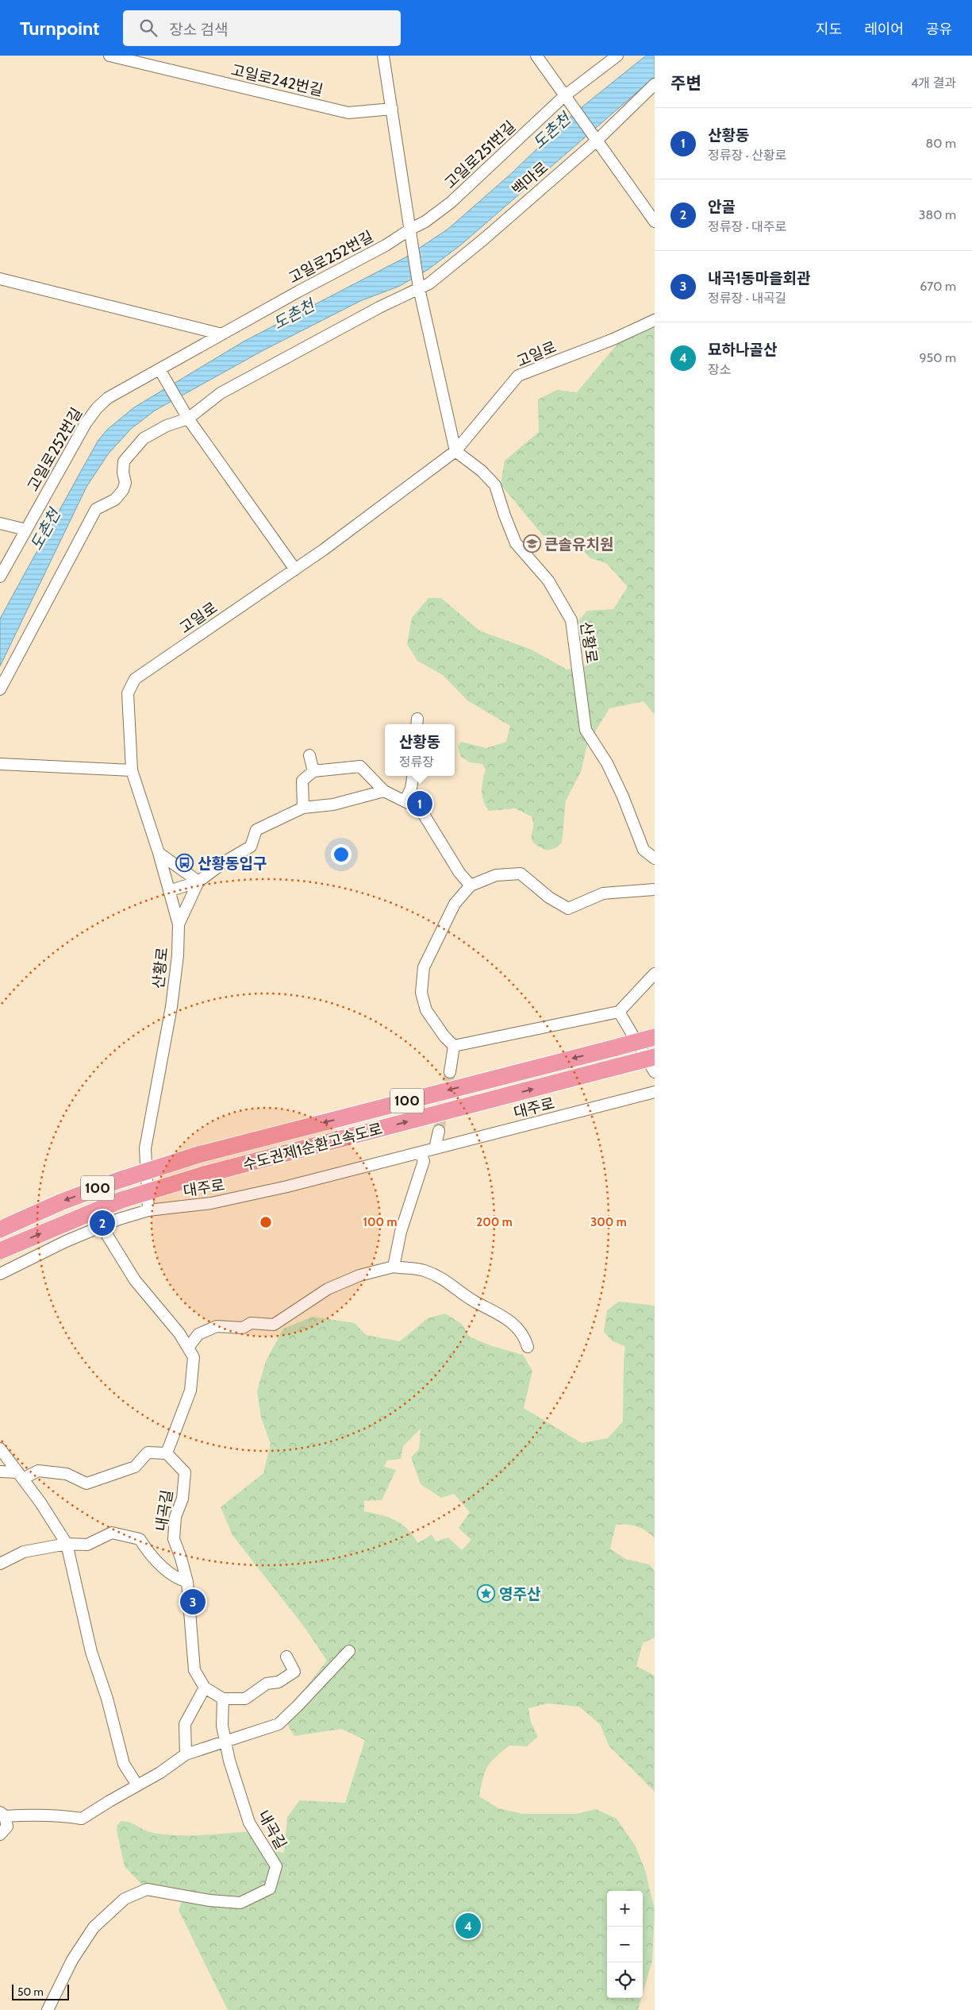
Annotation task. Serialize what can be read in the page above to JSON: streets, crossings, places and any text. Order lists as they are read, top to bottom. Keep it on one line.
{"streets":{"highway":["100","수도권제1순환고속도로"],"street":["고일로242번길","고일로251번길","백마로","고일로252번길","고일로","산황로","대주로","내곡길"]},"crossings":[["고일로251번길","고일로252번길"],["고일로","산황로"],["산황로","대주로"]],"water":["도촌천"],"places":{"school or university":["큰솔유치원"],"bus stop":["산황동입구"],"place":["영주산"]},"scale_bar":"50 m","page":{"header":"Turnpoint","search":"장소 검색","nav":["지도","레이어","공유"],"heading":["주변","4개 결과"],"list":[{"mark":"1","name":"산황동","note":"정류장 · 산황로","value":"80 m"},{"mark":"2","name":"안골","note":"정류장 · 대주로","value":"380 m"},{"mark":"3","name":"내곡1동마을회관","note":"정류장 · 내곡길","value":"670 m"},{"mark":"4","name":"묘하나골산","note":"장소","value":"950 m"}],"popup":["산황동","정류장"],"pins":["1","2","3","4"],"map_buttons":["+","−"],"scale":"50 m"},"rings":["100 m","200 m","300 m"]}
